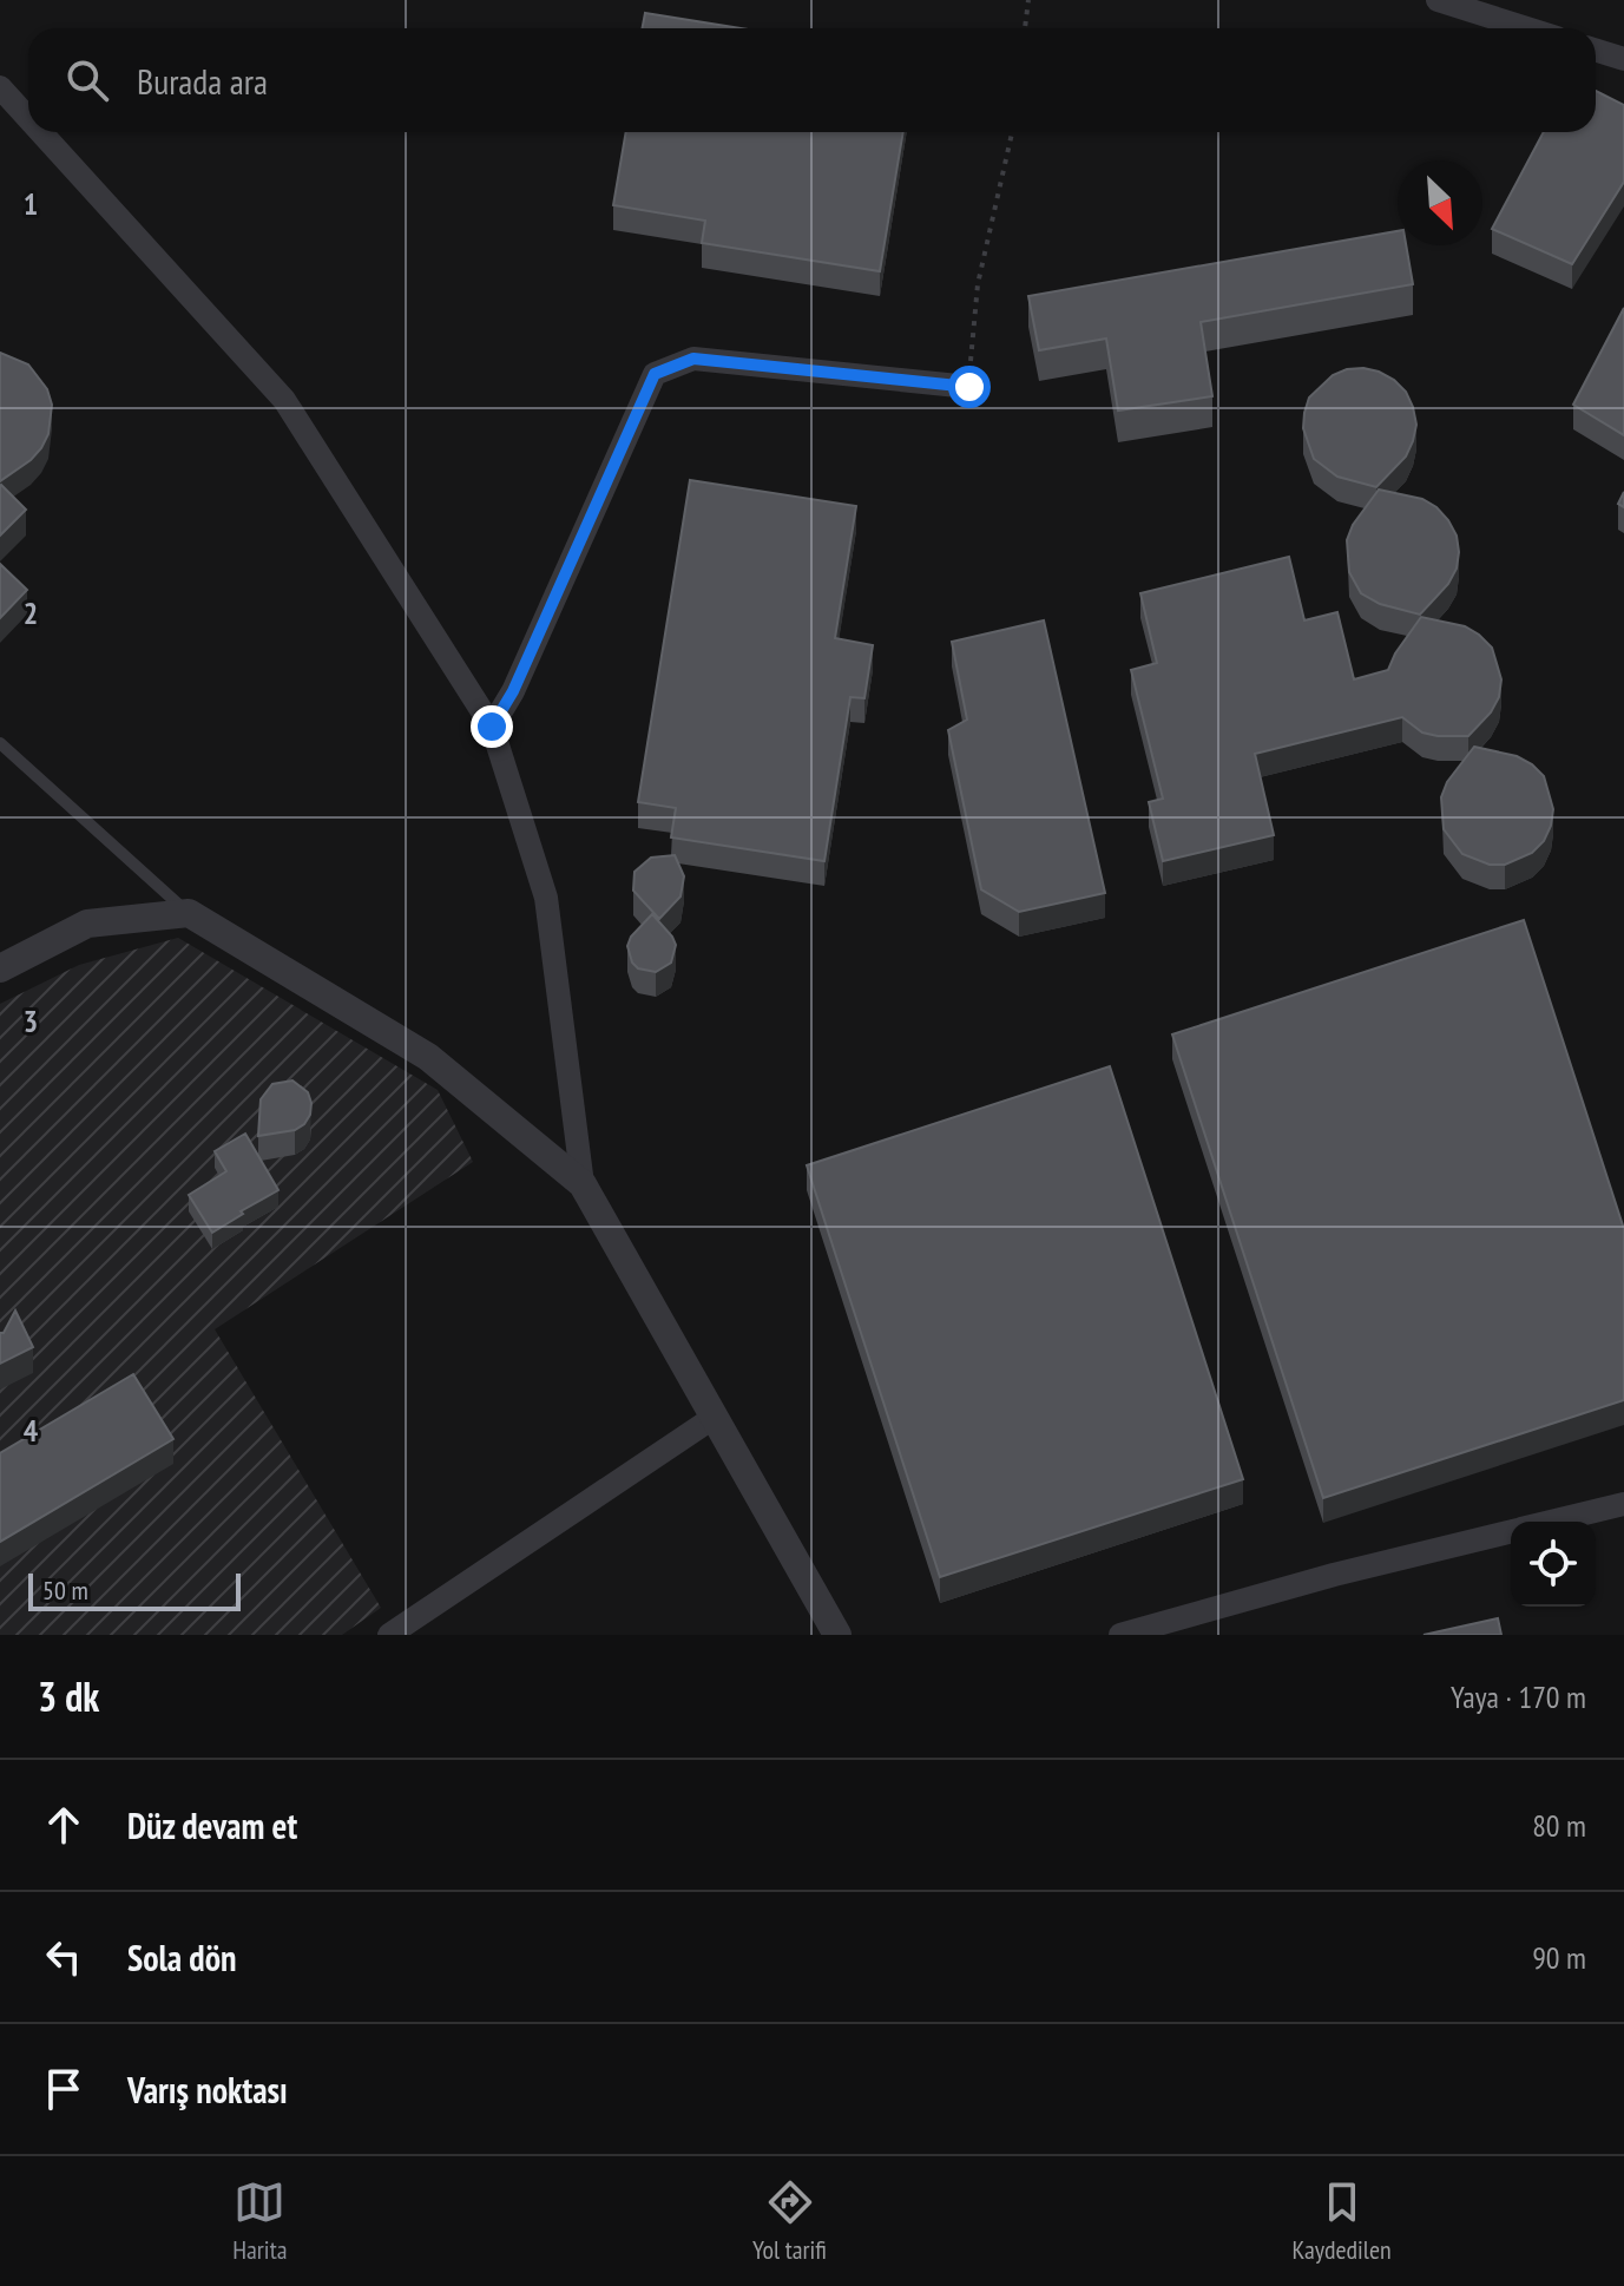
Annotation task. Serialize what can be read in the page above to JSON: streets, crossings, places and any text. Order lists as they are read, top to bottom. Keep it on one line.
{"scale_bar":"50 m","north":"bottom right","page":{"search":"Burada ara","scale":"50 m","heading":["3 dk","Yaya · 170 m"],"list":[["Düz devam et","80 m"],["Sola dön","90 m"],"Varış noktası"],"nav":["Harita","Yol tarifi","Kaydedilen"]},"grid":{"rows":["1","2","3","4"]}}
